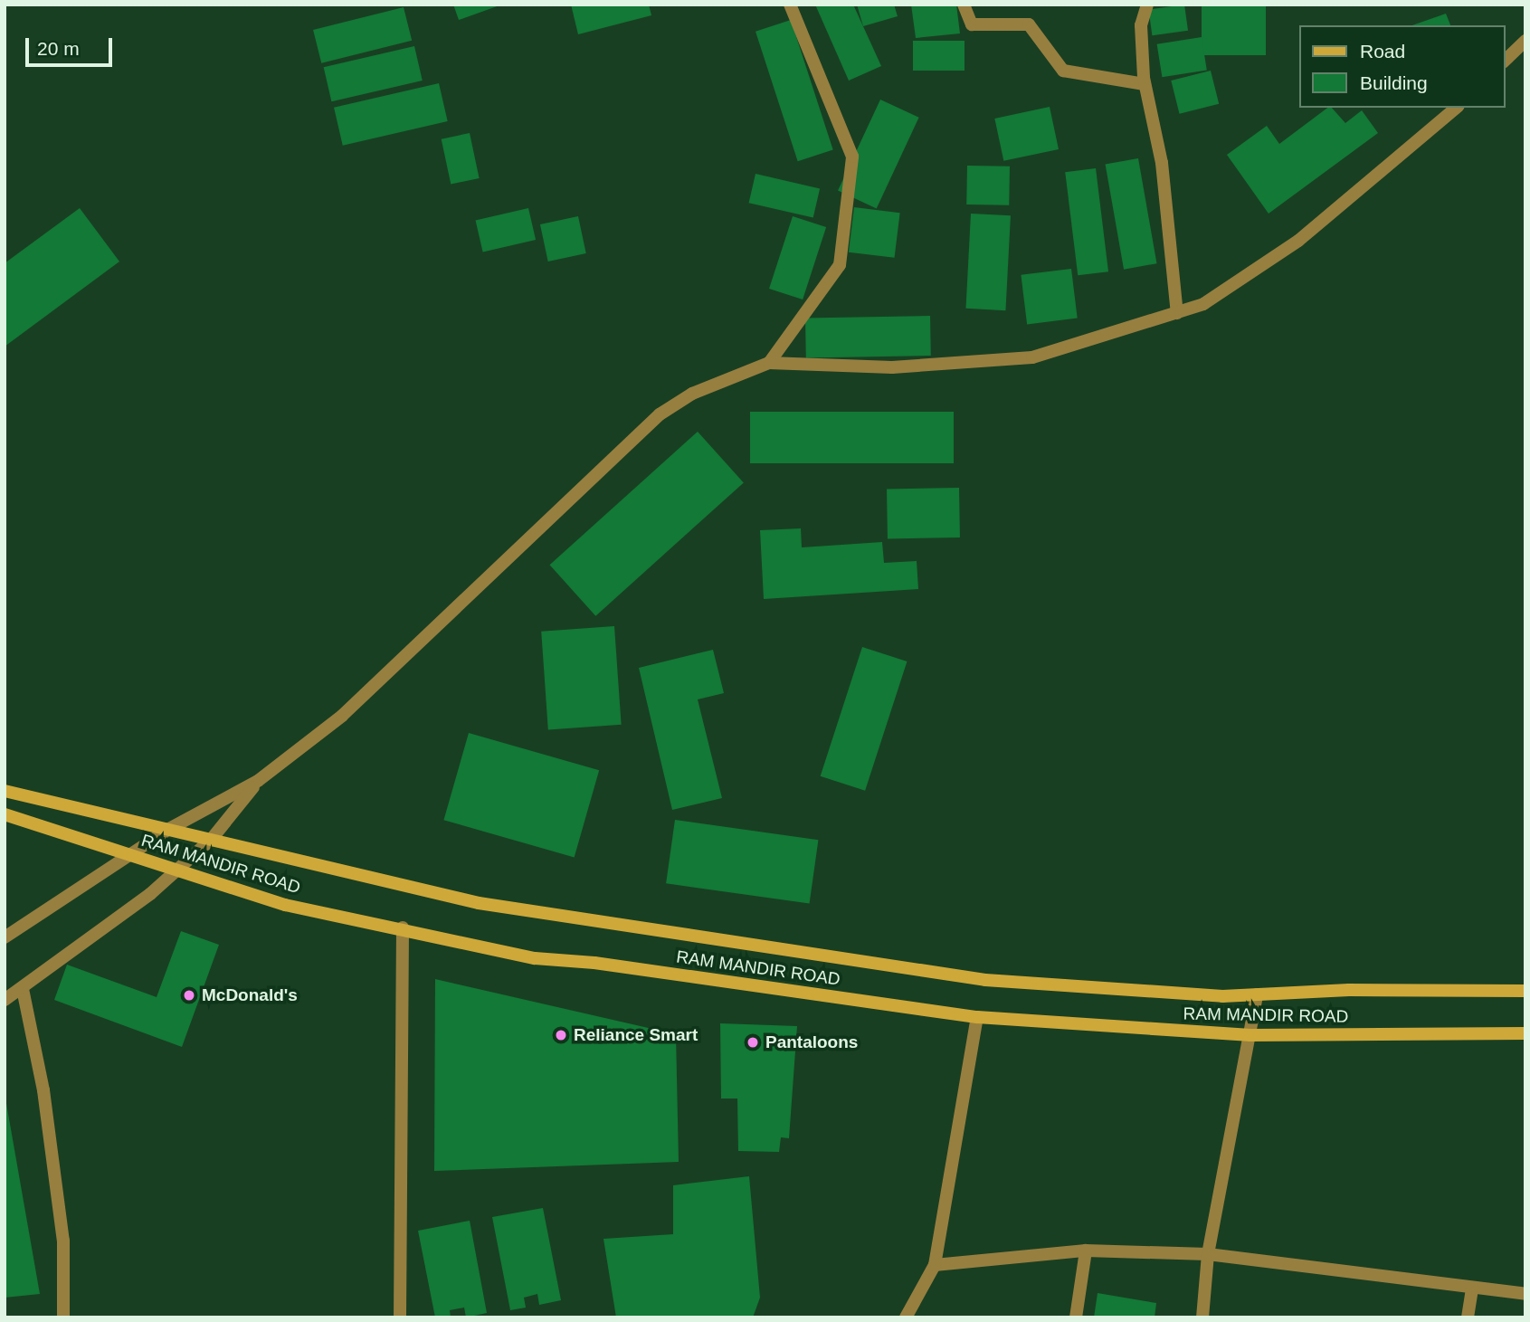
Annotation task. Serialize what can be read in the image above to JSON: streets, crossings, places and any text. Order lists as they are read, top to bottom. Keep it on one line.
{"streets":{"main road":["RAM MANDIR ROAD"]},"places":["McDonald's","Reliance Smart","Pantaloons"],"legend":["Road","Building"],"scale_bar":"20 m"}
